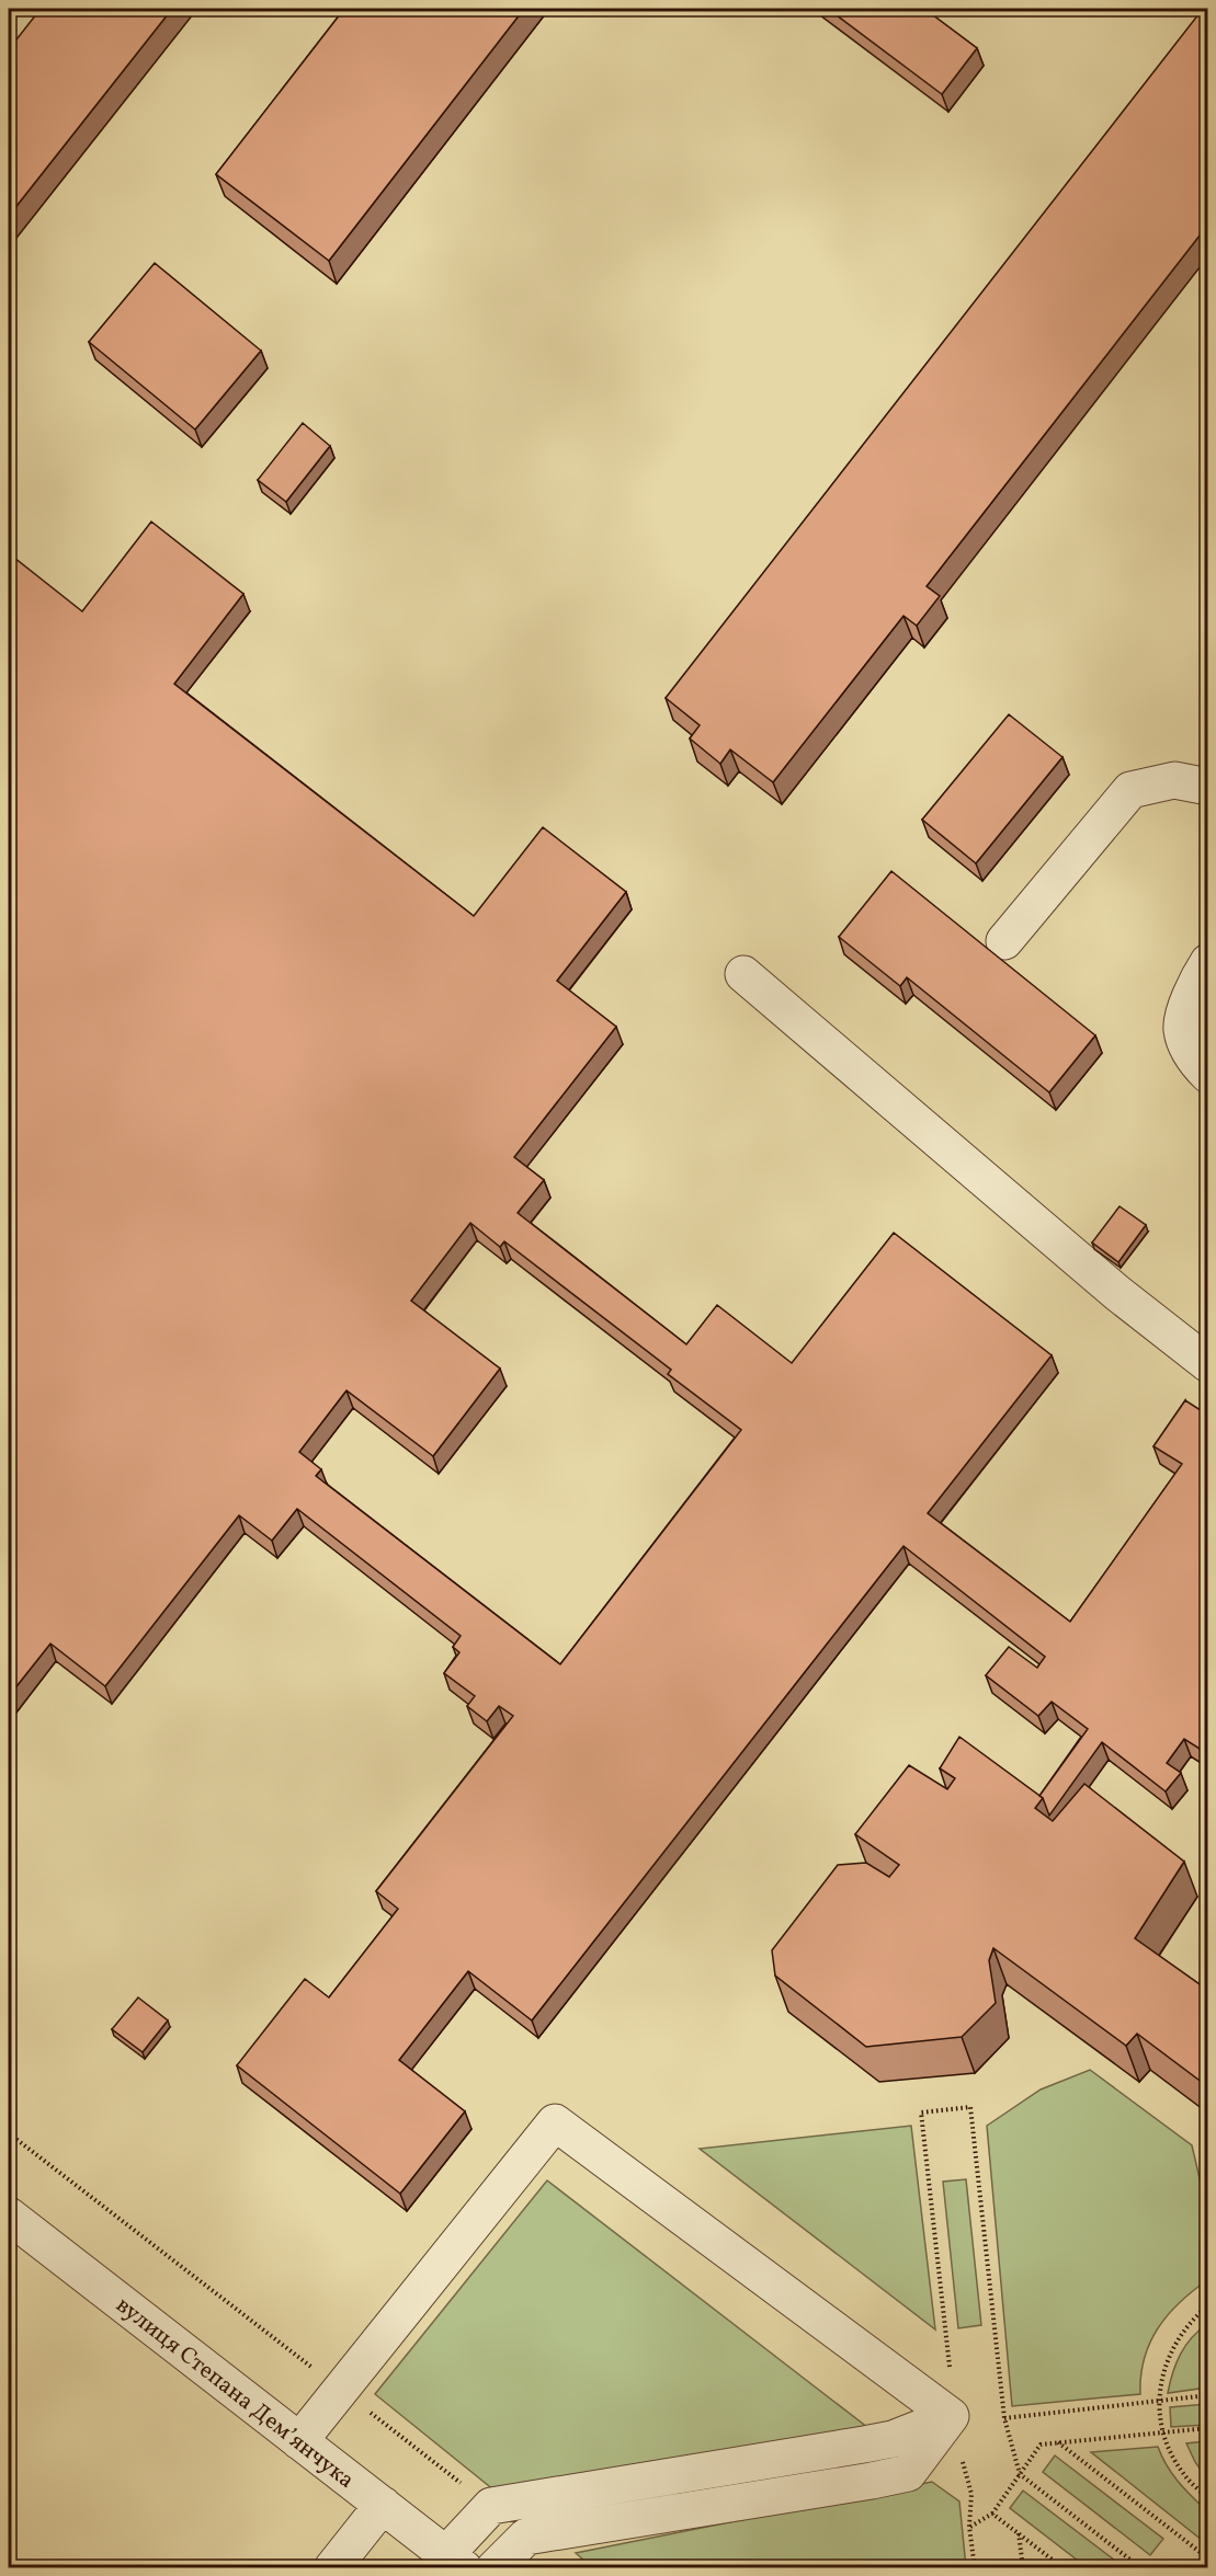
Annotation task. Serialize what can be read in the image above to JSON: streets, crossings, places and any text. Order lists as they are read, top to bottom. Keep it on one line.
{"streets":{"street":["вулиця Степана Демʼянчука"]}}
